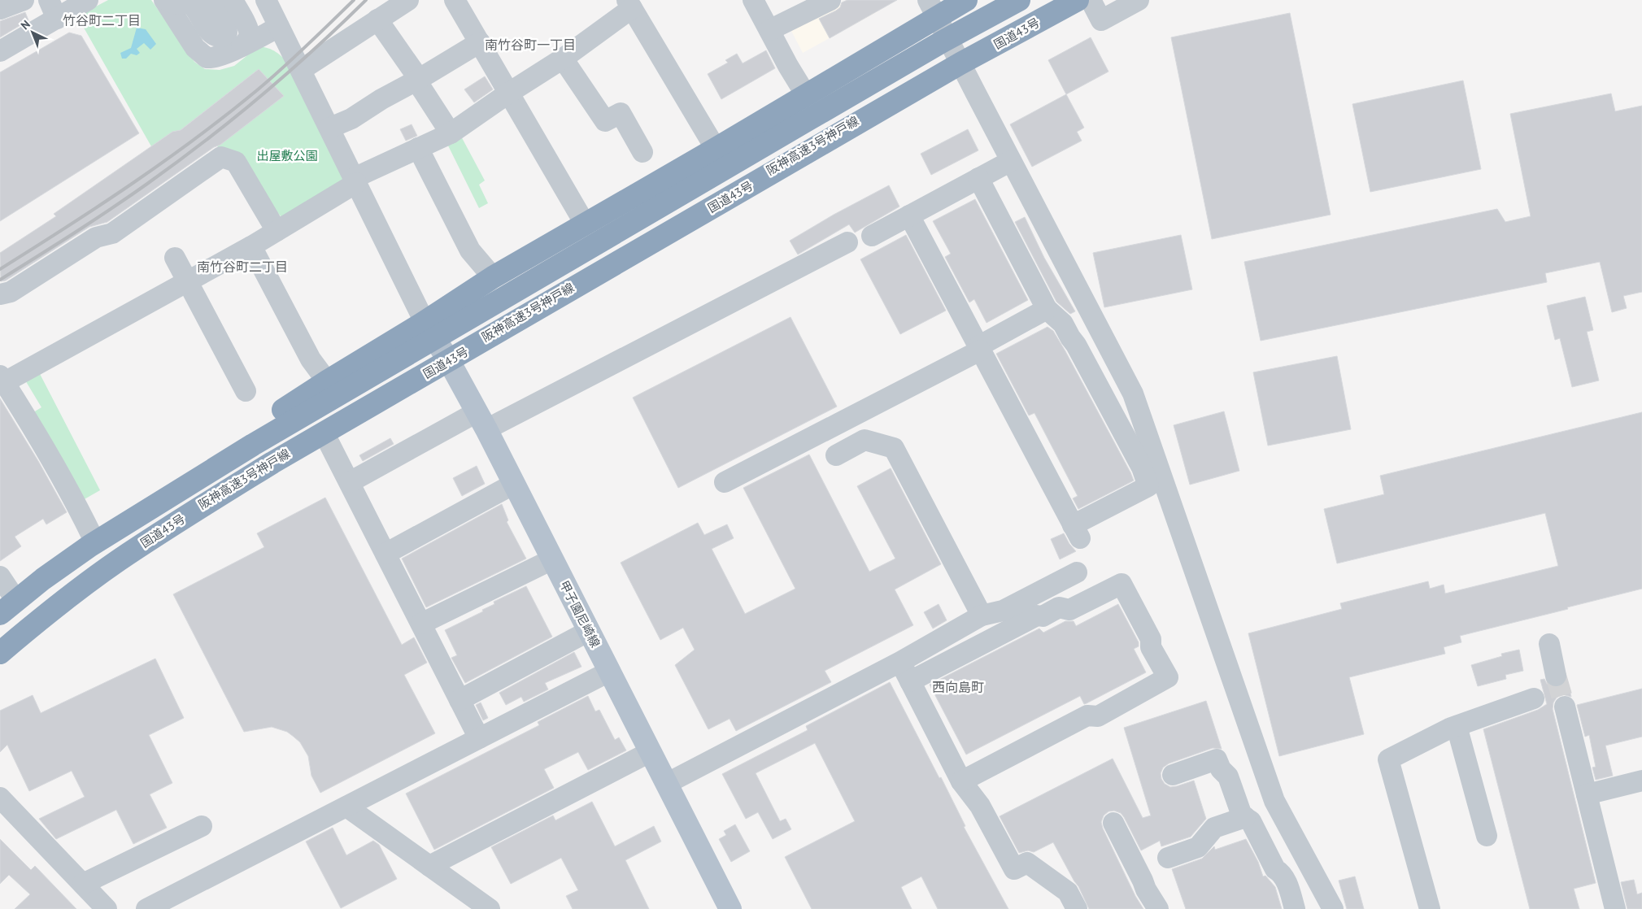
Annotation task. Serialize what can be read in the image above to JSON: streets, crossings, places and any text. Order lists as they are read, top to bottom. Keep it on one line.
{"streets":{"highway":["国道43号","阪神高速3号神戸線"],"main road":["甲子園尼崎線"]},"crossings":[["国道43号","甲子園尼崎線"]],"districts":["竹谷町二丁目","南竹谷町一丁目","南竹谷町二丁目","西向島町"],"parks":["出屋敷公園"],"north":"top left"}
